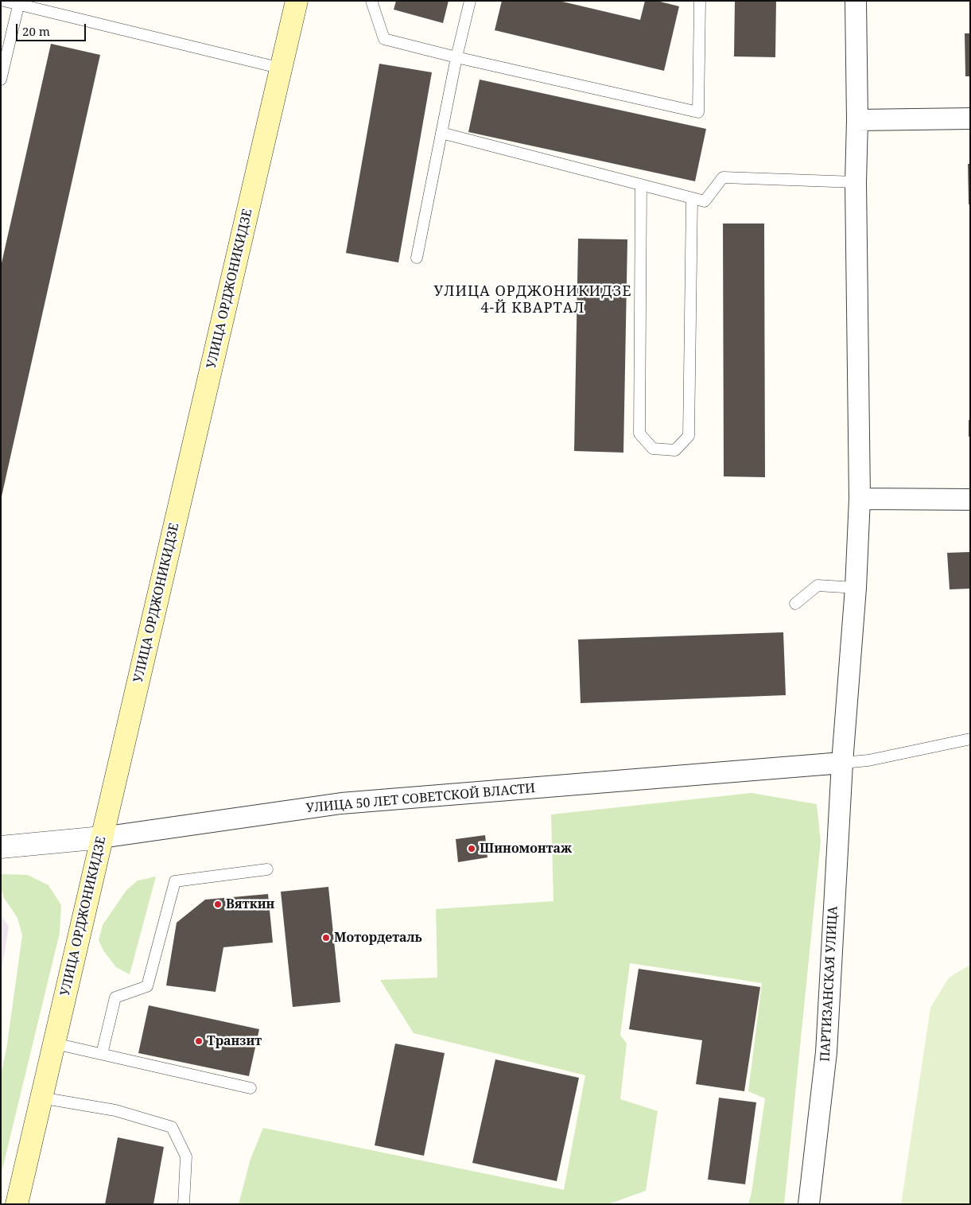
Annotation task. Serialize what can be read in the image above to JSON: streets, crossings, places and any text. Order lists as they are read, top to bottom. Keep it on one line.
{"streets":{"main road":["УЛИЦА ОРДЖОНИКИДЗЕ"],"street":["УЛИЦА 50 ЛЕТ СОВЕТСКОЙ ВЛАСТИ","ПАРТИЗАНСКАЯ УЛИЦА"]},"crossings":[["УЛИЦА ОРДЖОНИКИДЗЕ","УЛИЦА 50 ЛЕТ СОВЕТСКОЙ ВЛАСТИ"],["УЛИЦА 50 ЛЕТ СОВЕТСКОЙ ВЛАСТИ","ПАРТИЗАНСКАЯ УЛИЦА"]],"districts":["УЛИЦА ОРДЖОНИКИДЗЕ 4-Й КВАРТАЛ"],"places":["Шиномонтаж","Вяткин","Мотордеталь","Транзит"],"scale_bar":"20 m"}
